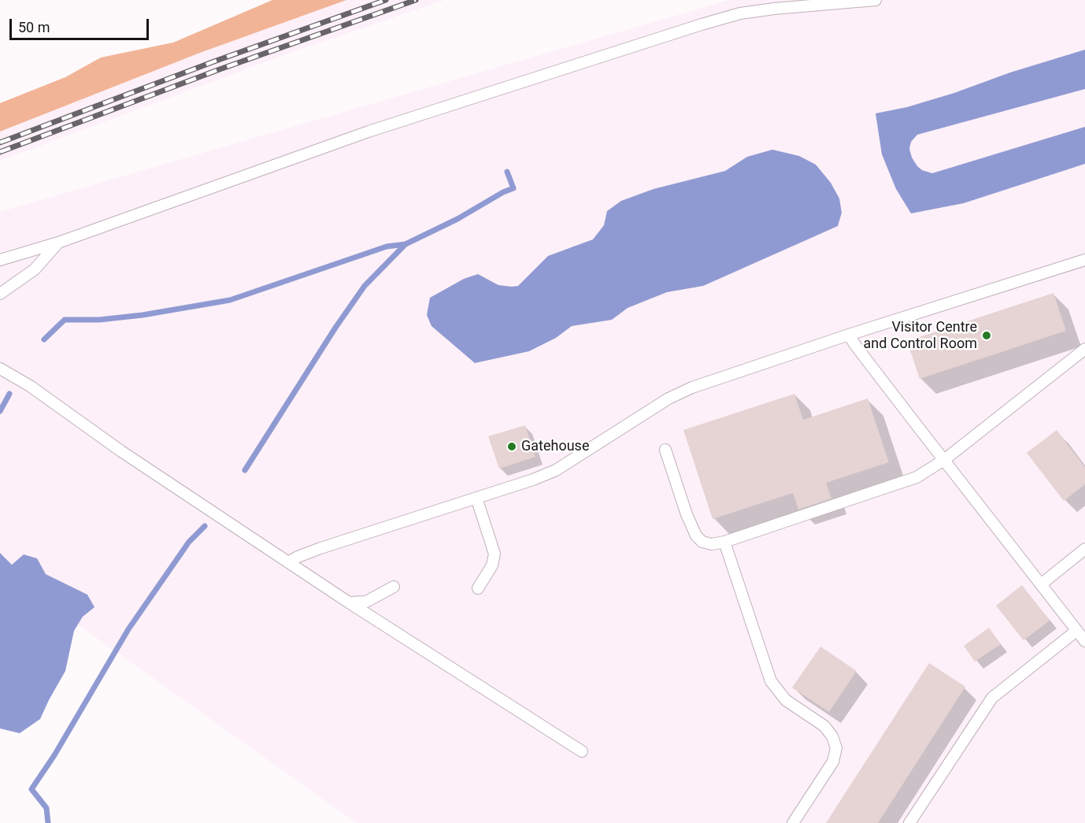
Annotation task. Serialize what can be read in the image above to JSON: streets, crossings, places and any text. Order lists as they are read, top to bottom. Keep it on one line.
{"places":["Visitor Centre and Control Room","Gatehouse"],"scale_bar":"50 m"}
